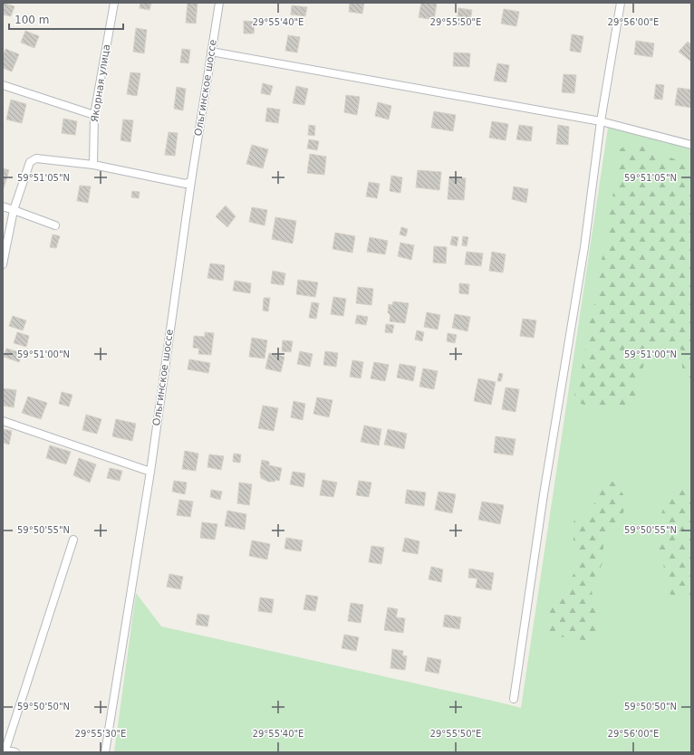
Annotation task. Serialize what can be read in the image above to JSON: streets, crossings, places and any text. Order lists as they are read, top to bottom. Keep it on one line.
{"streets":{"street":["Якорная улица","Ольгинское шоссе"]},"scale_bar":"100 m","coordinates":["29°55'40\"E","29°55'50\"E","29°56'00\"E","59°51'05\"N","59°51'00\"N","59°50'55\"N","59°50'50\"N","29°55'30\"E"]}
